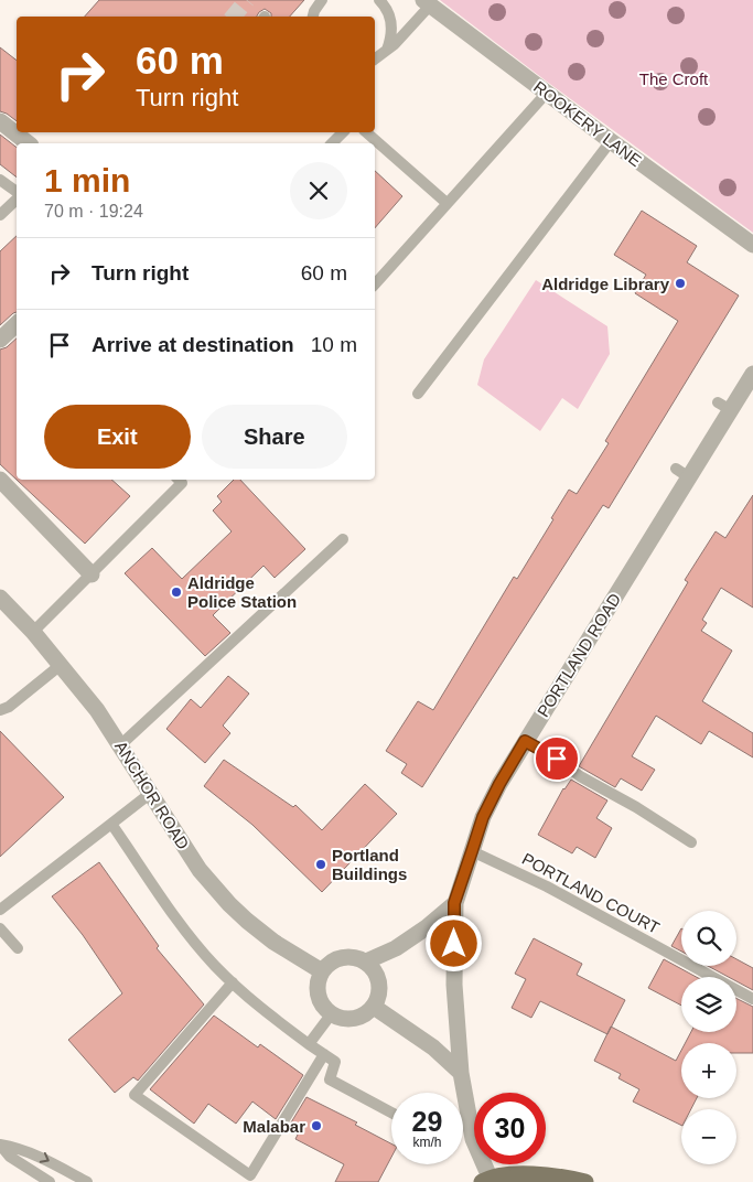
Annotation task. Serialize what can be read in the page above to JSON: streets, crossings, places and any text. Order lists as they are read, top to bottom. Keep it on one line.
{"streets":{"street":["ROOKERY LANE","PORTLAND ROAD","ANCHOR ROAD"],"lane":["PORTLAND COURT"]},"crossings":[["PORTLAND ROAD","PORTLAND COURT"]],"parks":["The Croft"],"places":["Aldridge Library","Aldridge Police Station","Portland Buildings","Malabar"],"page":{"turn":["60 m","Turn right"],"heading":["1 min","70 m · 19:24"],"list":[{"name":"Turn right","value":"60 m"},{"name":"Arrive at destination","value":"10 m"}],"buttons":["Exit","Share"],"map_buttons":["+","−"],"speed":"29 km/h","limit":"30"}}
